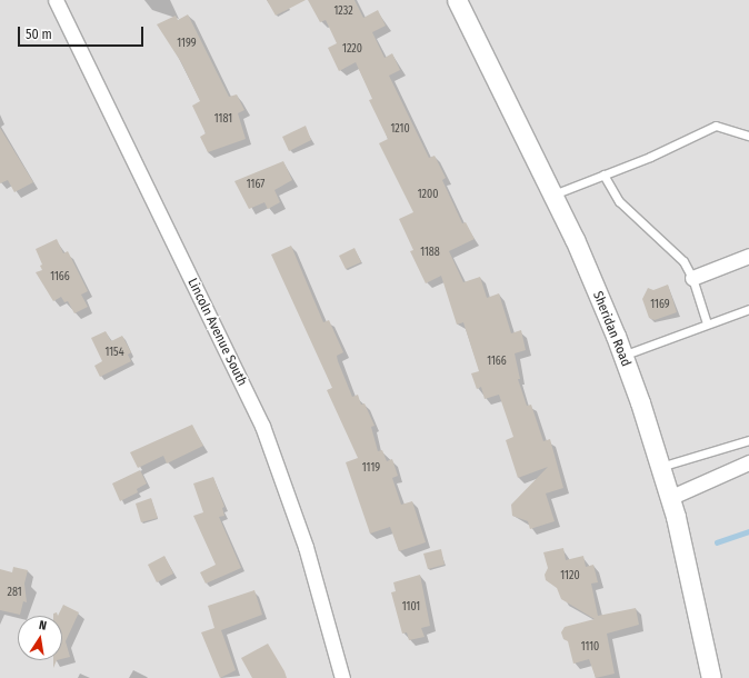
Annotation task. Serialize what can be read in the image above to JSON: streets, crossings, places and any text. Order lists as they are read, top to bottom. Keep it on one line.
{"streets":{"street":["Sheridan Road","Lincoln Avenue South"]},"house_numbers":["1232","1199","1220","1181","1210","1167","1200","1188","1166","1169","1154","1166","1119","1120","281","1101","1110"],"scale_bar":"50 m","north":"top"}
